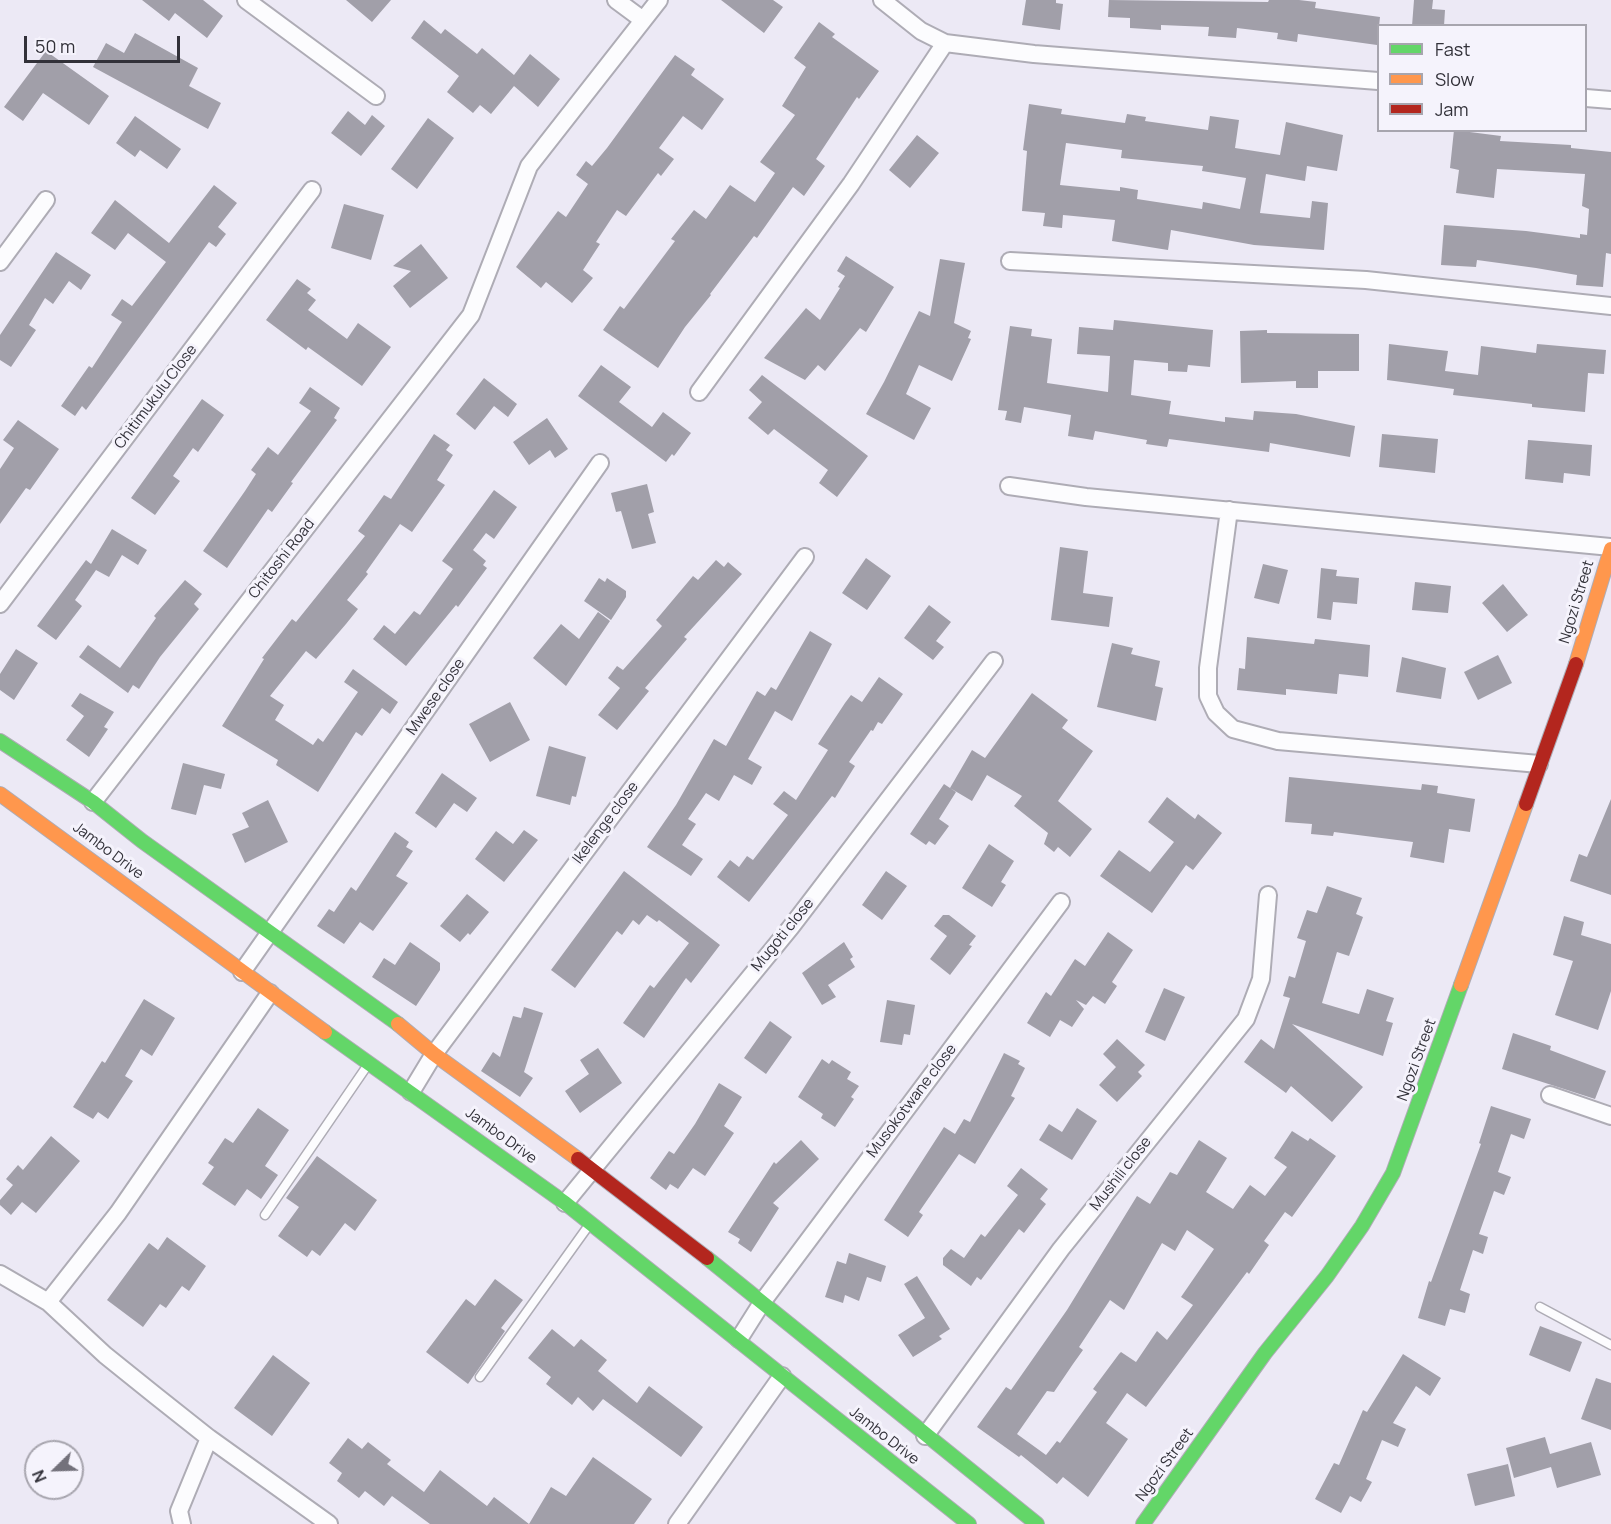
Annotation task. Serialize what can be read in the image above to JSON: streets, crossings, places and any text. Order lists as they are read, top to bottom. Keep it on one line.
{"streets":{"street":["Chitimukulu Close","Chitoshi Road","Ngozi Street","Mwese close","Ikelenge close","Jambo Drive","Mugoti close","Musokotwane close","Mushili close"]},"crossings":[["Mwese close","Jambo Drive"],["Ikelenge close","Jambo Drive"],["Jambo Drive","Mugoti close"],["Jambo Drive","Musokotwane close"]],"legend":["Fast","Slow","Jam"],"scale_bar":"50 m","north":"bottom left"}
